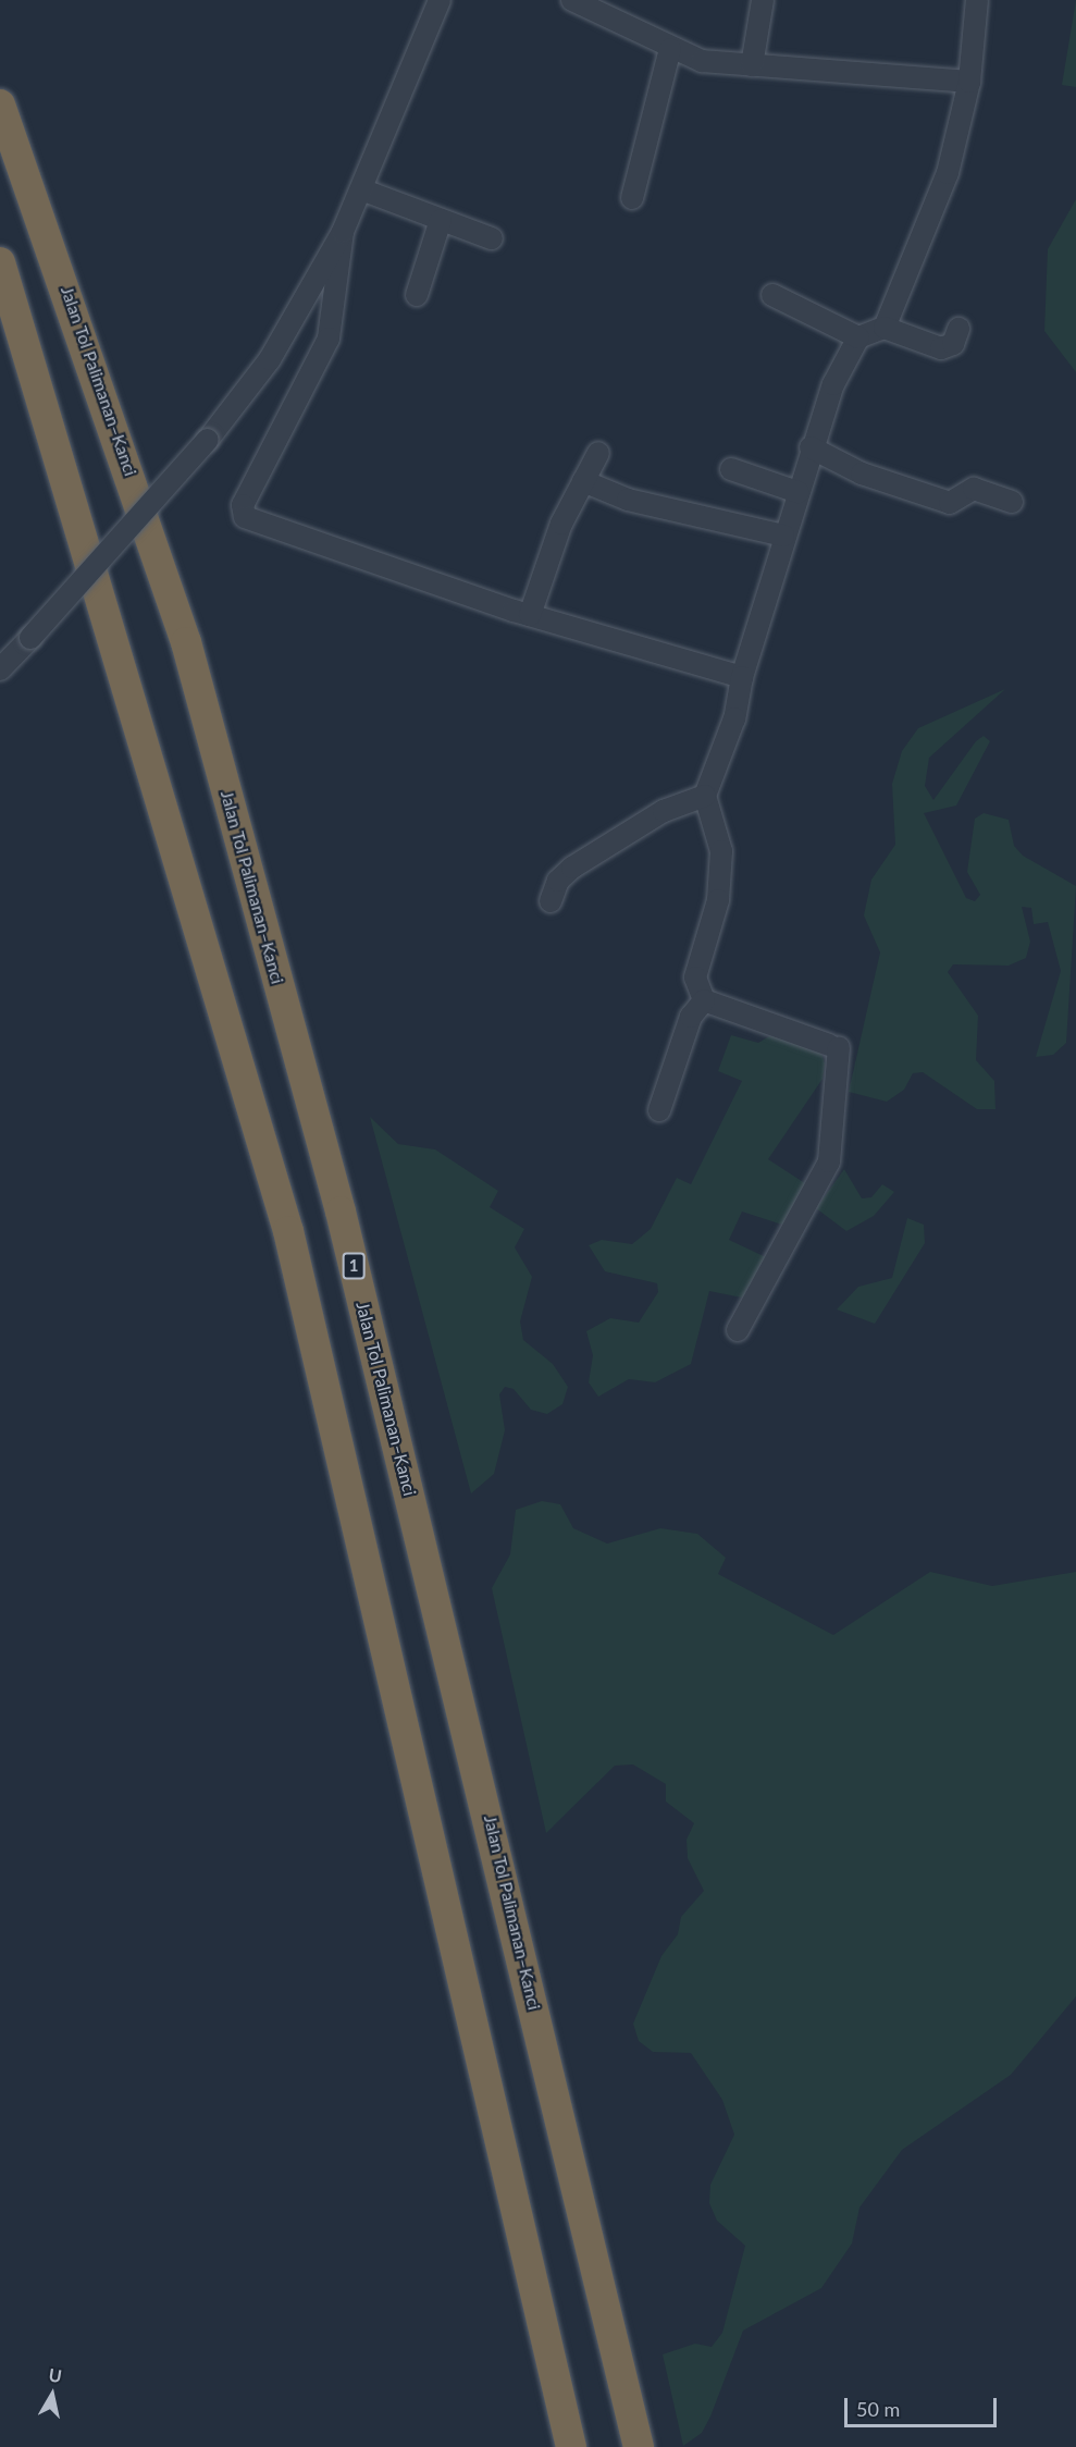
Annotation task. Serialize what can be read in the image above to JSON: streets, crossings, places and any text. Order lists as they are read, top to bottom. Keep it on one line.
{"streets":{"highway":["Jalan Tol Palimanan–Kanci","1"]},"scale_bar":"50 m","north":"top"}
